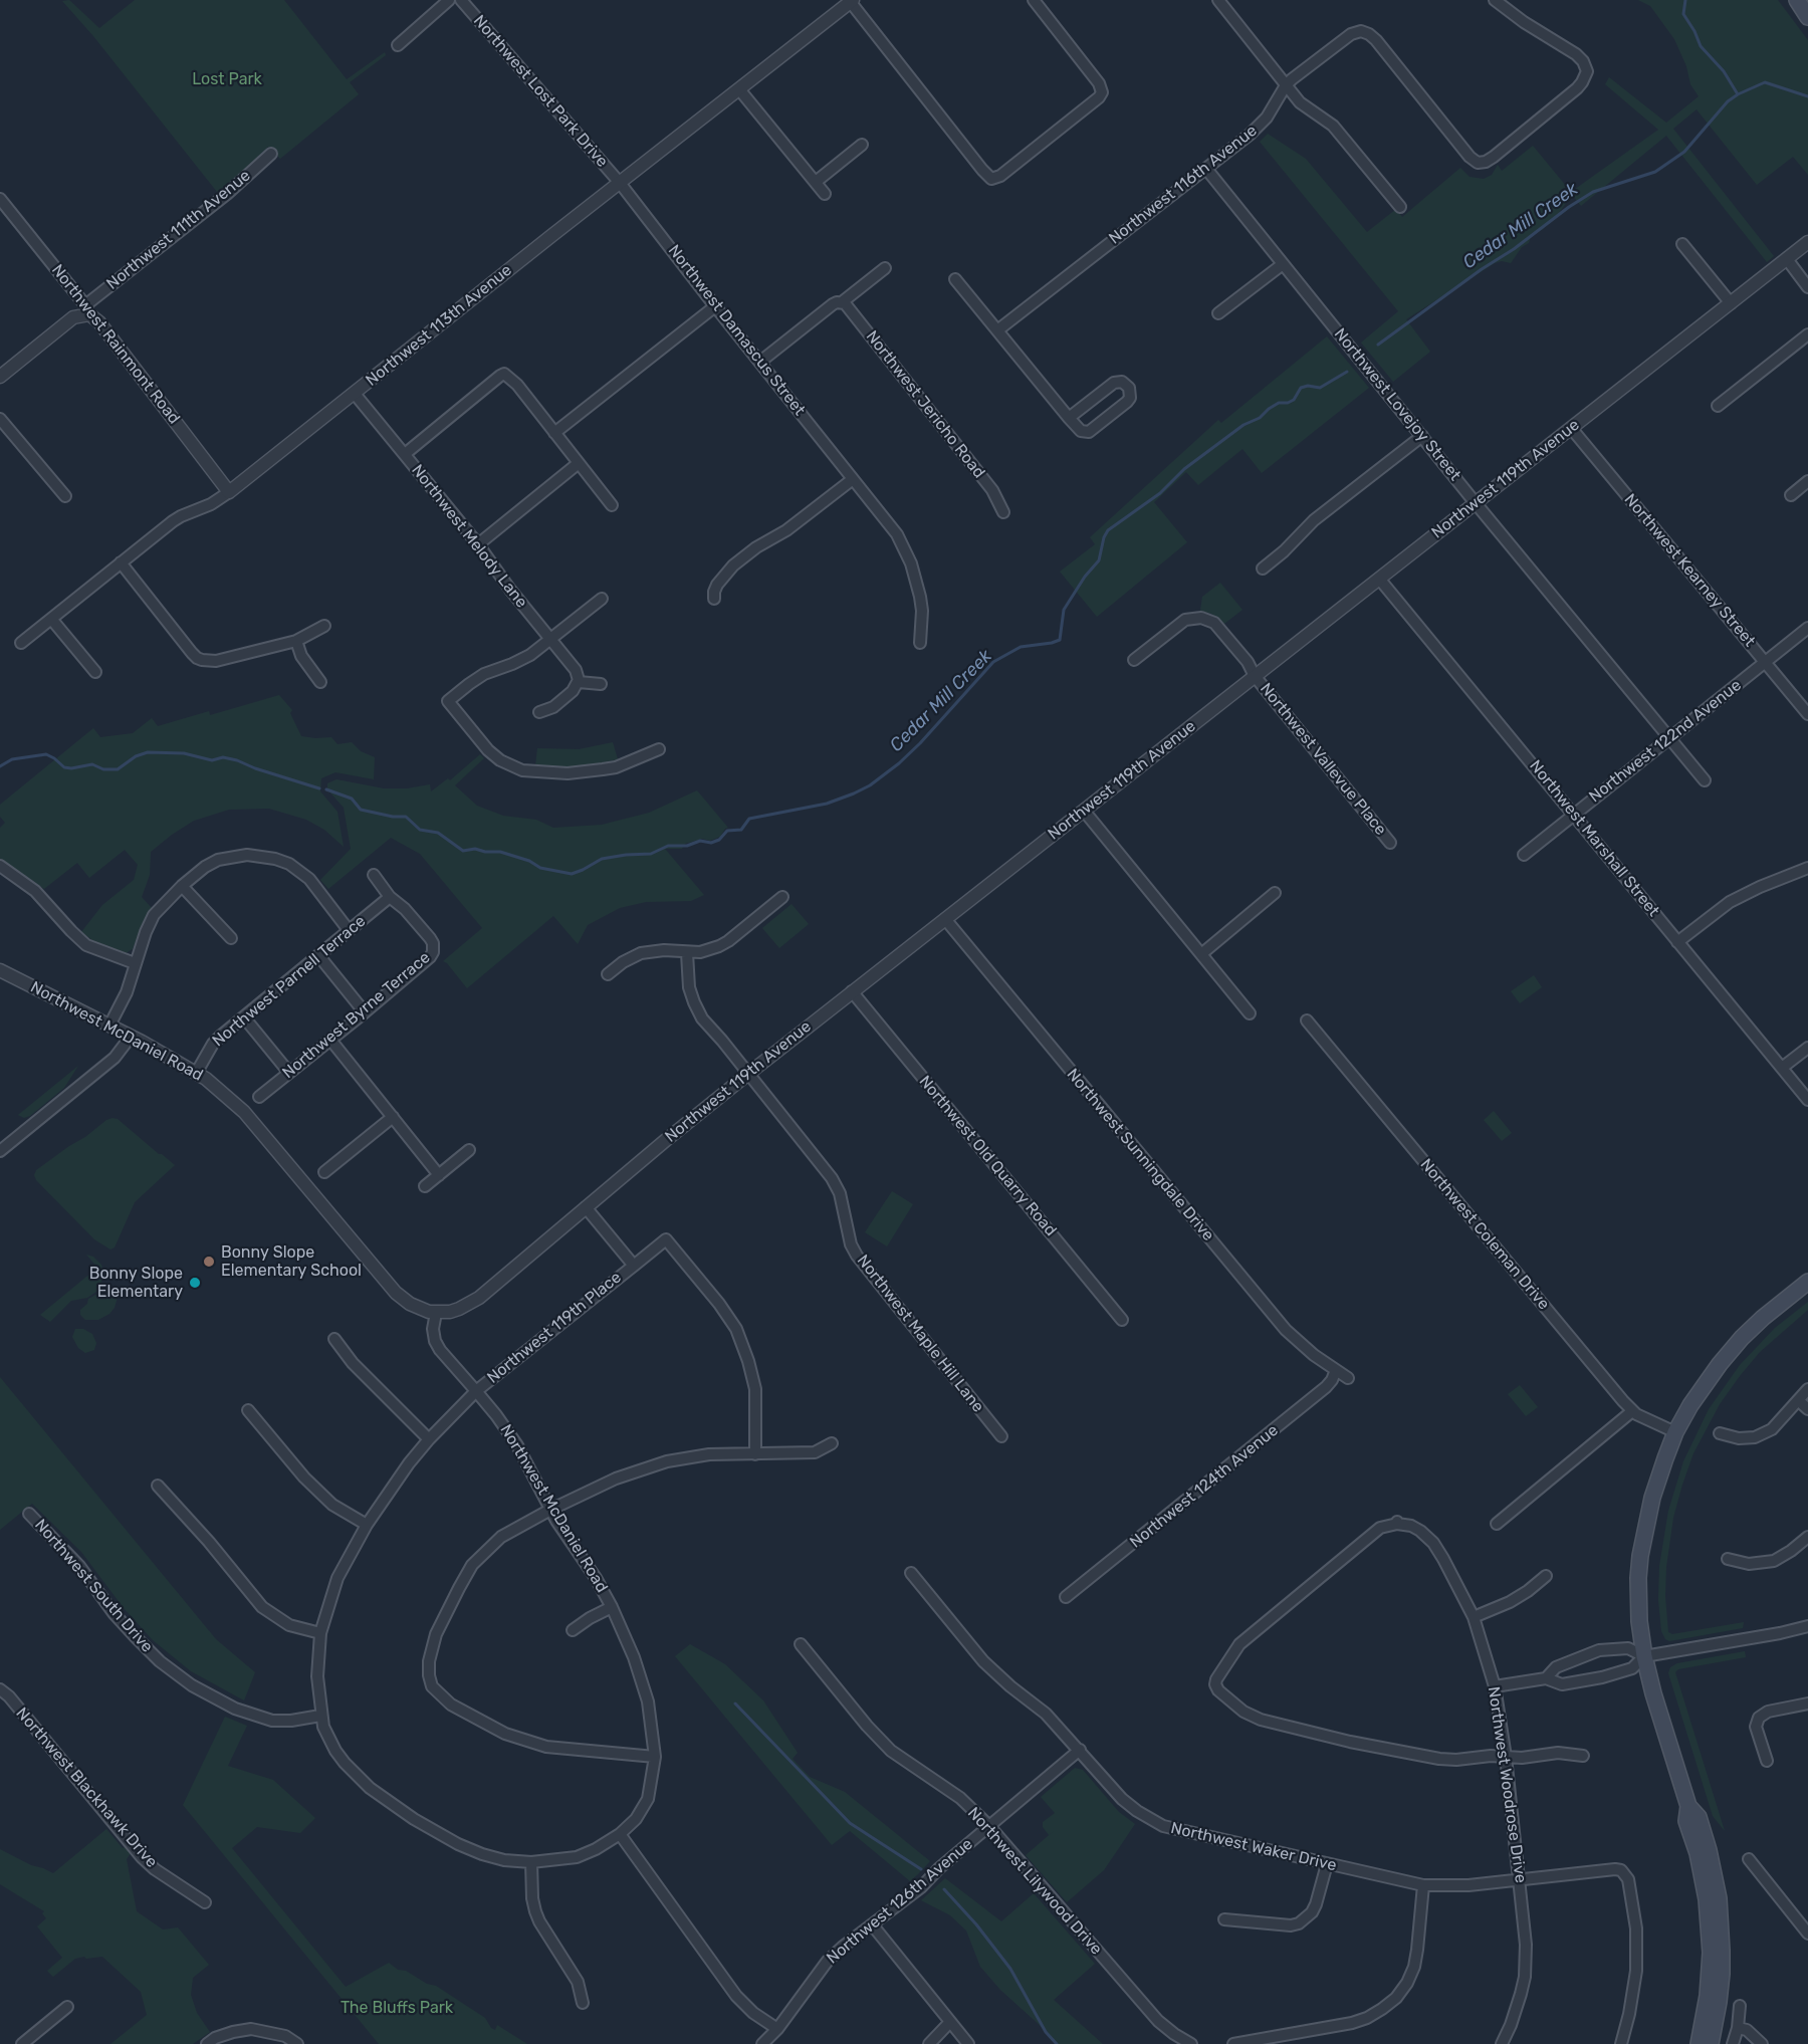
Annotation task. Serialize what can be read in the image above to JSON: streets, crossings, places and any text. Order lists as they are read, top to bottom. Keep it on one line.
{"streets":{"street":["Northwest Lost Park Drive","Northwest 116th Avenue","Northwest 111th Avenue","Northwest 113th Avenue","Northwest Damascus Street","Northwest Rainmont Road","Northwest Jericho Road","Northwest Lovejoy Street","Northwest 119th Avenue","Northwest Melody Lane","Northwest Kearney Street","Northwest 122nd Avenue","Northwest Vallevue Place","Northwest Marshall Street","Northwest Parnell Terrace","Northwest Byrne Terrace","Northwest McDaniel Road","Northwest Sunningdale Drive","Northwest Old Quarry Road","Northwest Coleman Drive","Northwest 119th Place","Northwest Maple Hill Lane","Northwest 124th Avenue","Northwest South Drive","Northwest Woodrose Drive","Northwest Blackhawk Drive","Northwest Waker Drive","Northwest Lilywood Drive","Northwest 126th Avenue"]},"crossings":[["Northwest Lost Park Drive","Northwest 113th Avenue"],["Northwest Lost Park Drive","Northwest Damascus Street"],["Northwest 116th Avenue","Northwest Lovejoy Street"],["Northwest 111th Avenue","Northwest Rainmont Road"],["Northwest 113th Avenue","Northwest Damascus Street"],["Northwest 113th Avenue","Northwest Rainmont Road"],["Northwest 113th Avenue","Northwest Melody Lane"],["Northwest Lovejoy Street","Northwest 119th Avenue"],["Northwest Lovejoy Street","Northwest 122nd Avenue"],["Northwest 119th Avenue","Northwest Kearney Street"],["Northwest 119th Avenue","Northwest Vallevue Place"],["Northwest 119th Avenue","Northwest Marshall Street"],["Northwest 119th Avenue","Northwest McDaniel Road"],["Northwest 119th Avenue","Northwest Sunningdale Drive"],["Northwest 119th Avenue","Northwest Old Quarry Road"],["Northwest 119th Avenue","Northwest Maple Hill Lane"],["Northwest Kearney Street","Northwest 122nd Avenue"],["Northwest 122nd Avenue","Northwest Marshall Street"],["Northwest Parnell Terrace","Northwest Byrne Terrace"],["Northwest Parnell Terrace","Northwest McDaniel Road"],["Northwest McDaniel Road","Northwest 119th Place"],["Northwest McDaniel Road","Northwest South Drive"],["Northwest Sunningdale Drive","Northwest 124th Avenue"],["Northwest 119th Place","Northwest South Drive"],["Northwest Woodrose Drive","Northwest Waker Drive"],["Northwest Waker Drive","Northwest 126th Avenue"],["Northwest Lilywood Drive","Northwest 126th Avenue"]],"water":["Cedar Mill Creek"],"parks":["Lost Park","The Bluffs Park"],"places":["Bonny Slope Elementary School","Bonny Slope Elementary"]}
